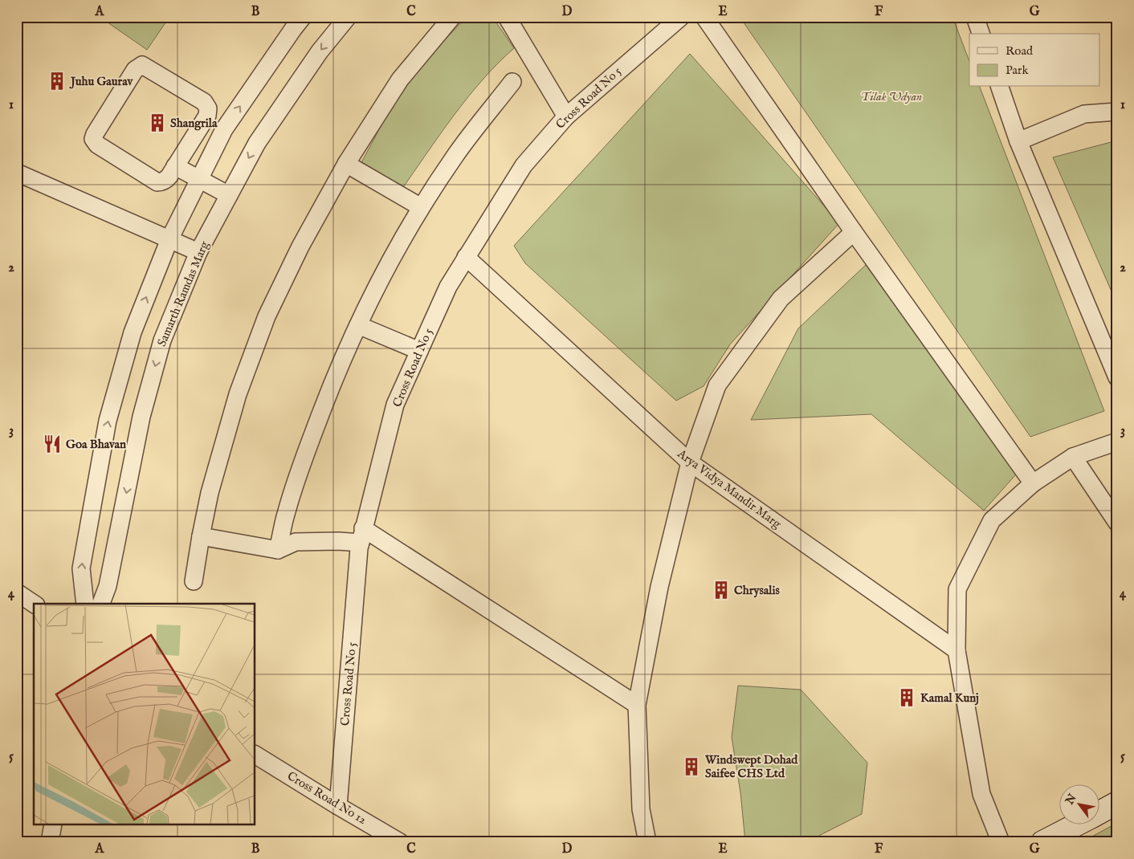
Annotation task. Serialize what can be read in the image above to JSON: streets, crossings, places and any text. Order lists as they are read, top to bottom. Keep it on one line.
{"streets":{"street":["Cross Road No 5","Samarth Ramdas Marg","Arya Vidya Mandir Marg","Cross Road No 12"]},"crossings":[["Cross Road No 5","Arya Vidya Mandir Marg"],["Cross Road No 5","Cross Road No 12"]],"parks":["Tilak Udyan"],"places":{"building":["Juhu Gaurav","Shangrila","Chrysalis","Kamal Kunj","Windswept Dohad Saifee CHS Ltd"],"restaurant":["Goa Bhavan"]},"legend":["Road","Park"],"north":"top left","grid":{"columns":["A","B","C","D","E","F","G"],"rows":["1","2","3","4","5"]}}
